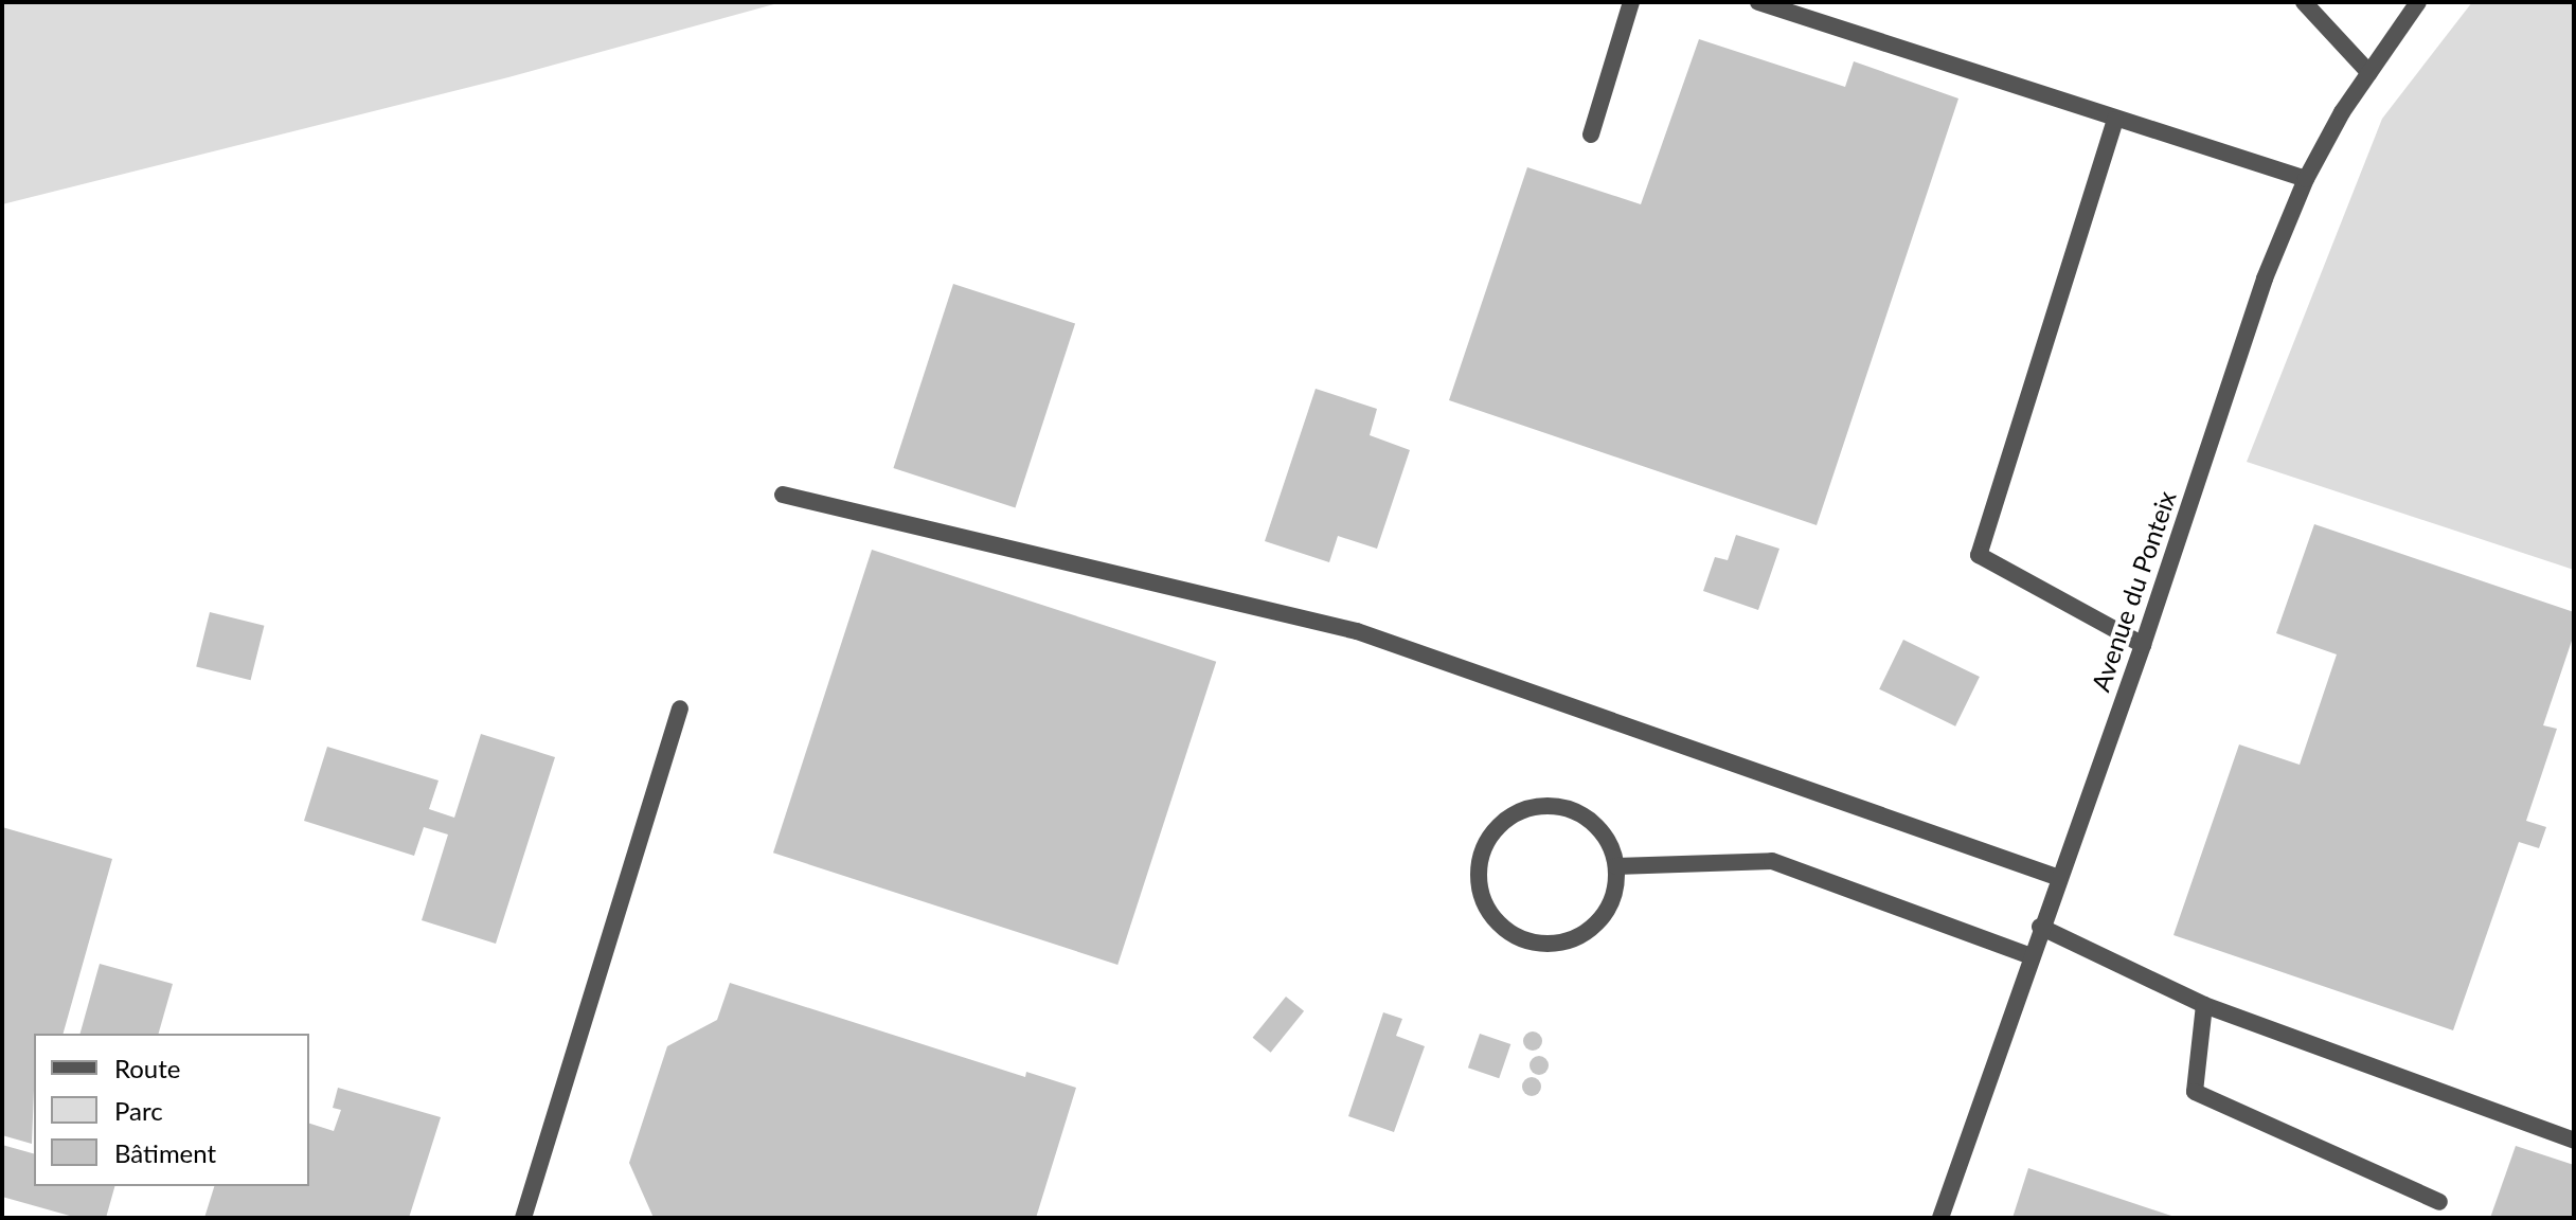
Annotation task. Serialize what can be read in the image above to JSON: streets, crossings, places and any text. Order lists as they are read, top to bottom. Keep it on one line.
{"streets":{"street":["Avenue du Ponteix"]},"legend":["Route","Parc","Bâtiment"]}
